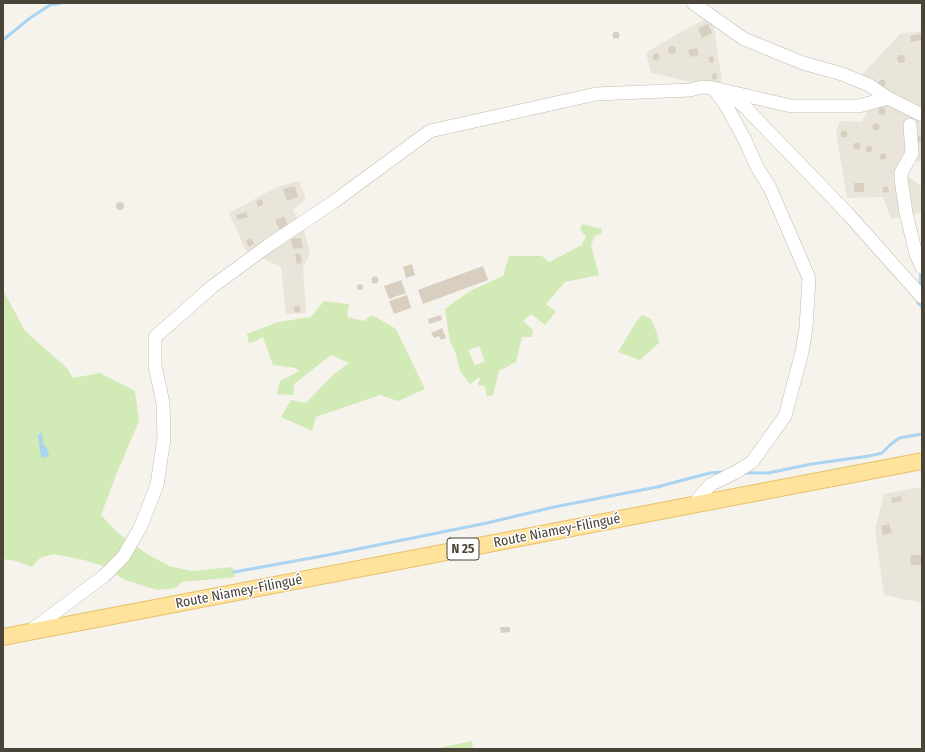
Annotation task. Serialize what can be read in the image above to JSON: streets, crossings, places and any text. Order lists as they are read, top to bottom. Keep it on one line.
{"streets":{"main road":["Route Niamey-Filingué","N 25"]}}
